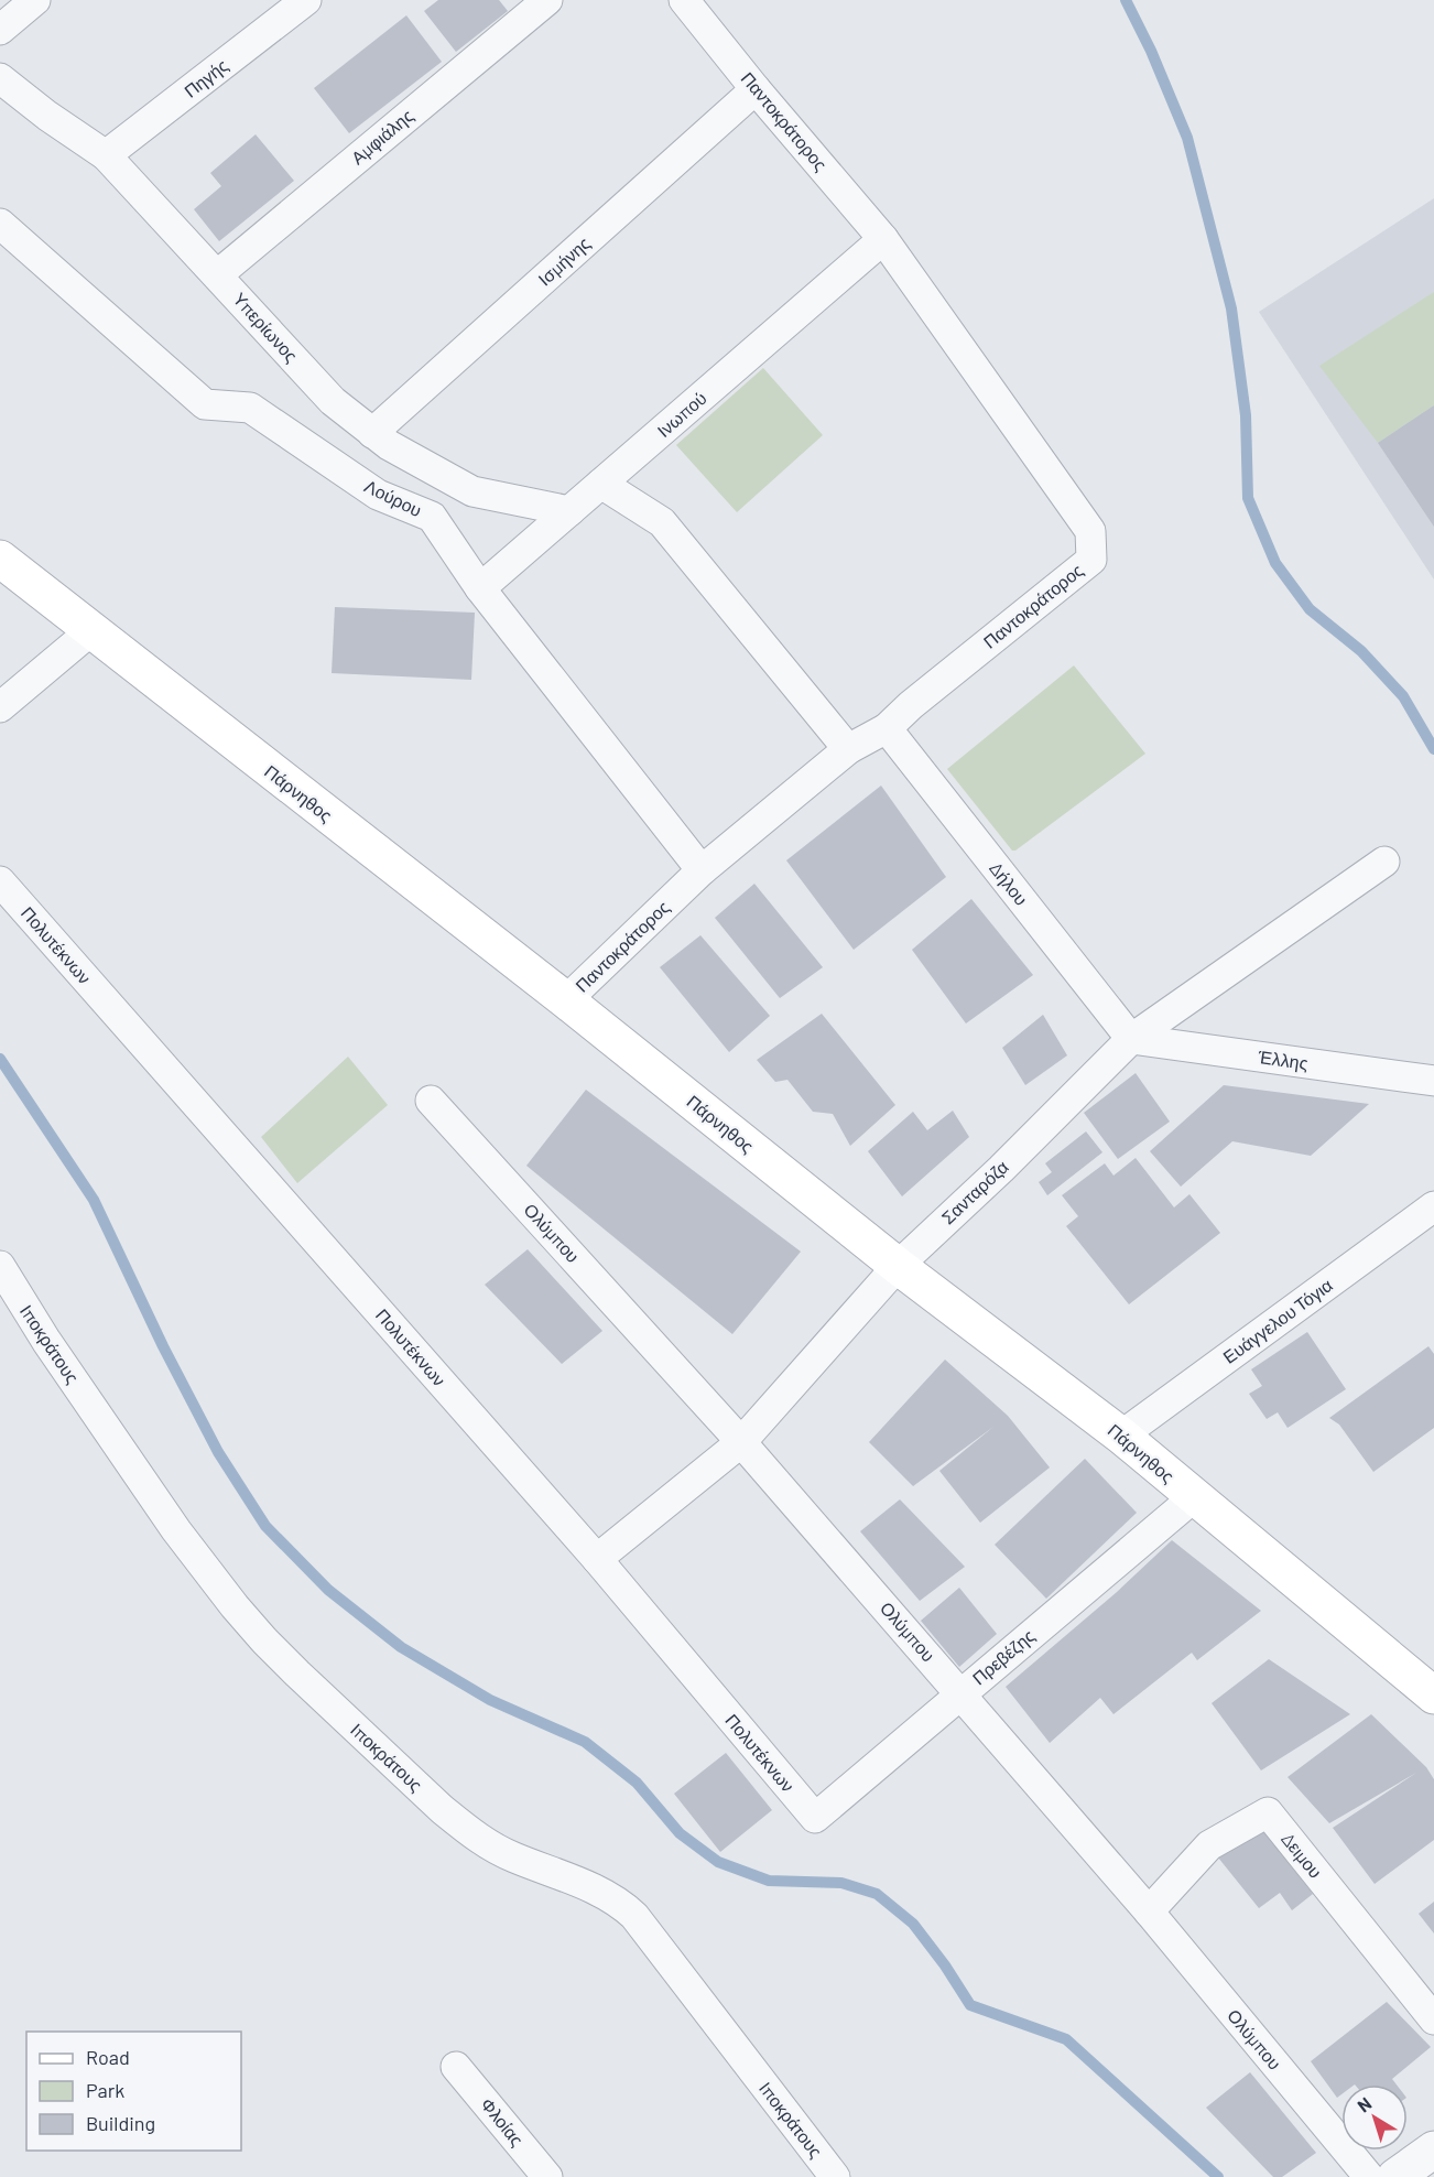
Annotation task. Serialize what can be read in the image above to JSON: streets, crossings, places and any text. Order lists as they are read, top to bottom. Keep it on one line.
{"streets":{"main road":["Πάρνηθος"],"street":["Πηγής","Παντοκράτορος","Αμφιάλης","Ισμήνης","Υπερίωνος","Ινωπού","Λούρου","Δήλου","Πολυτέκνων","Έλλης","Σανταρόζα","Ολύμπου","Ευάγγελου Τόγια","Ιποκράτους","Πρεβέζης","Δειμου","Φλοίας"]},"crossings":[["Πηγής","Υπερίωνος"],["Παντοκράτορος","Ισμήνης"],["Παντοκράτορος","Ινωπού"],["Παντοκράτορος","Λούρου"],["Παντοκράτορος","Πάρνηθος"],["Παντοκράτορος","Δήλου"],["Αμφιάλης","Υπερίωνος"],["Ισμήνης","Υπερίωνος"],["Υπερίωνος","Ινωπού"],["Ινωπού","Λούρου"],["Πάρνηθος","Σανταρόζα"],["Πάρνηθος","Ευάγγελου Τόγια"],["Πάρνηθος","Πρεβέζης"],["Δήλου","Έλλης"],["Δήλου","Σανταρόζα"],["Πολυτέκνων","Σανταρόζα"],["Πολυτέκνων","Πρεβέζης"],["Έλλης","Σανταρόζα"],["Σανταρόζα","Ολύμπου"],["Ολύμπου","Πρεβέζης"],["Ολύμπου","Δειμου"]],"legend":["Road","Park","Building"],"north":"top left"}
